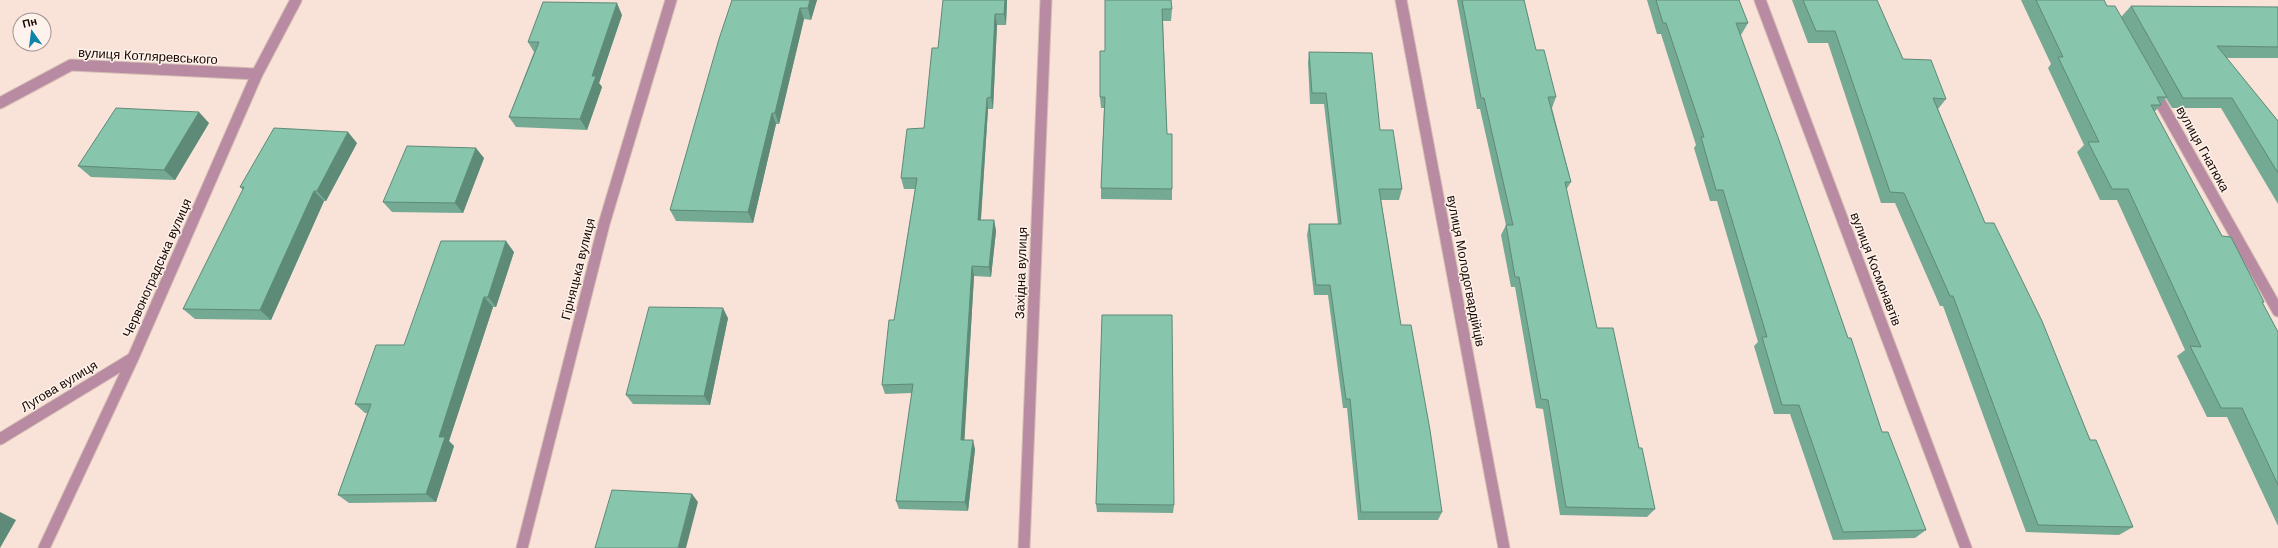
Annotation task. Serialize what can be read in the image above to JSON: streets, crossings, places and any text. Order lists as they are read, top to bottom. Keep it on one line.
{"streets":{"street":["вулиця Котляревського","вулиця Гнатюка","Червоноградська вулиця","Гірняцька вулиця","вулиця Космонавтів","вулиця Молодогвардійців","Західна вулиця","Лугова вулиця"]},"crossings":[["вулиця Котляревського","Червоноградська вулиця"],["Червоноградська вулиця","Лугова вулиця"]],"north":"top"}
